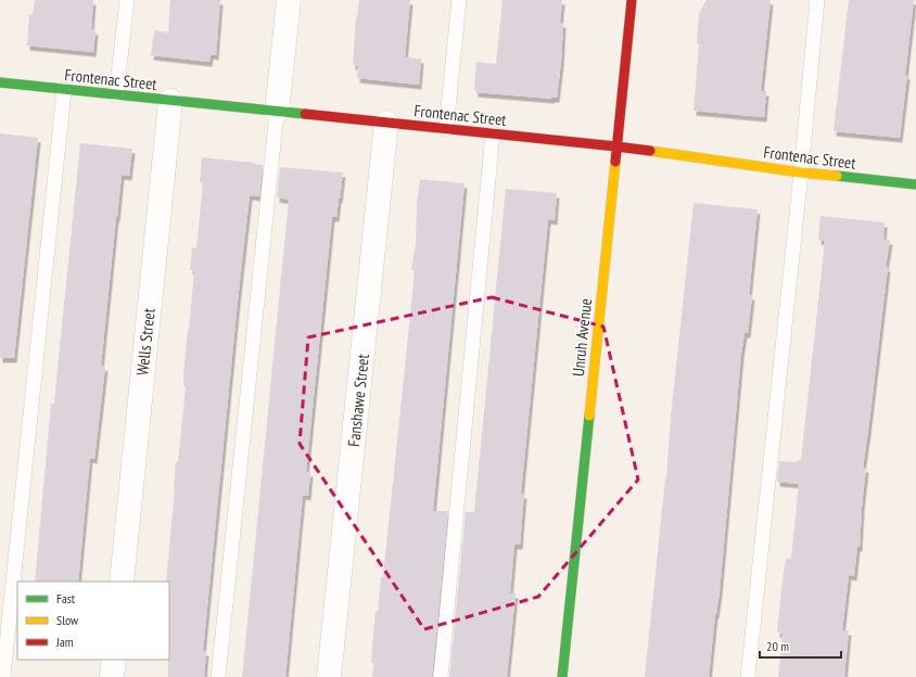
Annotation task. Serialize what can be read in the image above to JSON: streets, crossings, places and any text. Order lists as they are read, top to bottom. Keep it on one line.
{"streets":{"street":["Frontenac Street","Unruh Avenue","Wells Street","Fanshawe Street"]},"crossings":[["Frontenac Street","Unruh Avenue"],["Frontenac Street","Wells Street"],["Frontenac Street","Fanshawe Street"]],"legend":["Fast","Slow","Jam"],"scale_bar":"20 m"}
